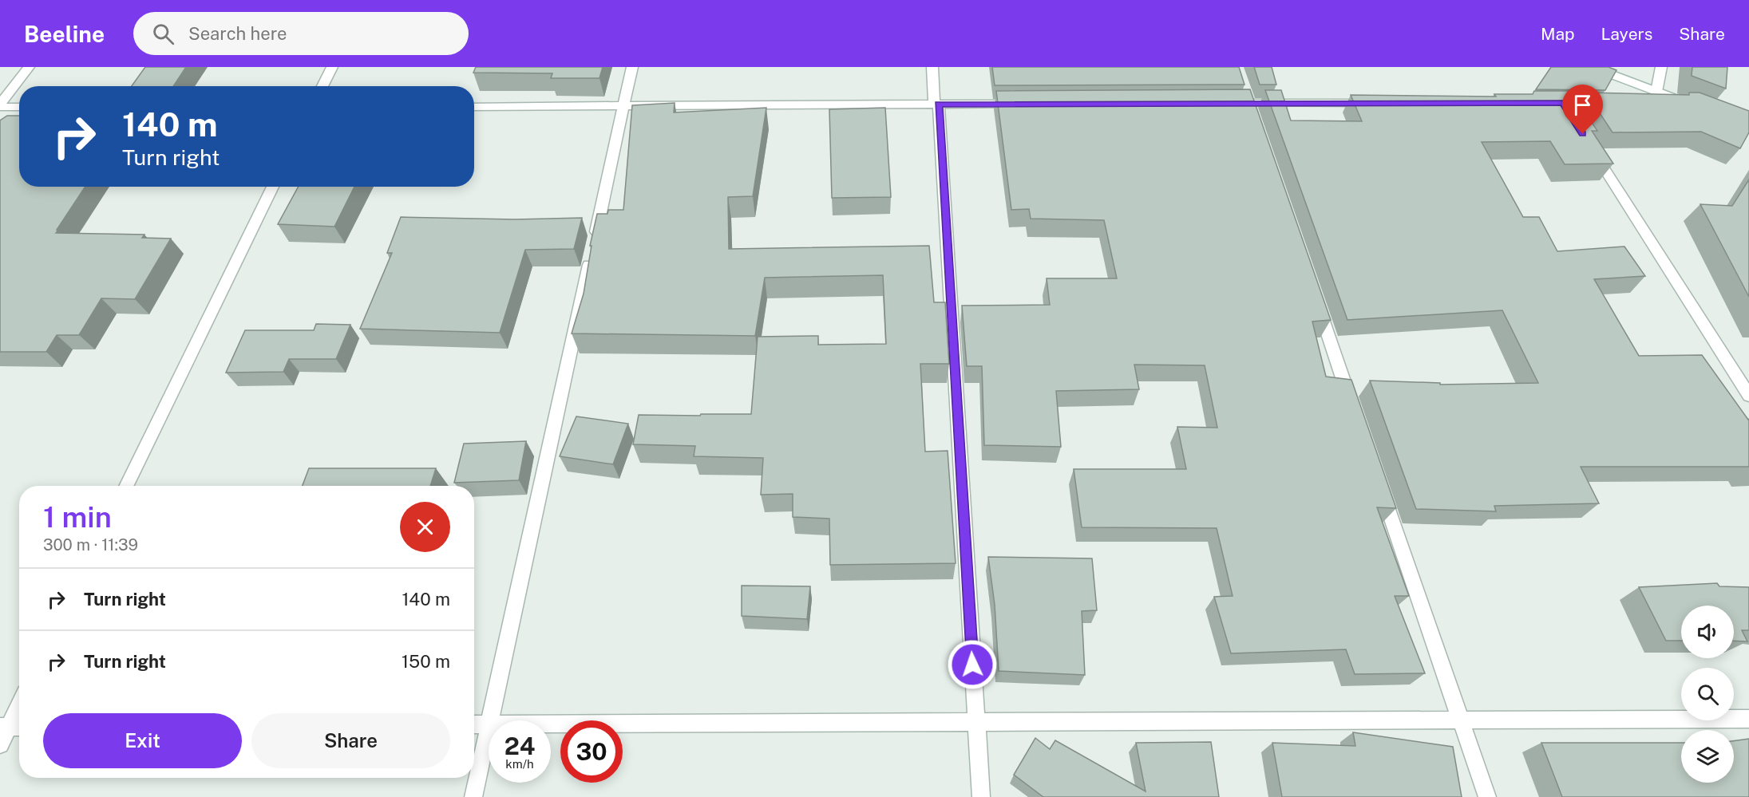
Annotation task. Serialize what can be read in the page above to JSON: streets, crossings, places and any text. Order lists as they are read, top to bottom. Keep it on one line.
{"page":{"header":"Beeline","search":"Search here","nav":["Map","Layers","Share"],"turn":["140 m","Turn right"],"heading":["1 min","300 m · 11:39"],"list":[{"name":"Turn right","value":"140 m"},{"name":"Turn right","value":"150 m"}],"buttons":["Exit","Share"],"speed":"24 km/h","limit":"30"}}
